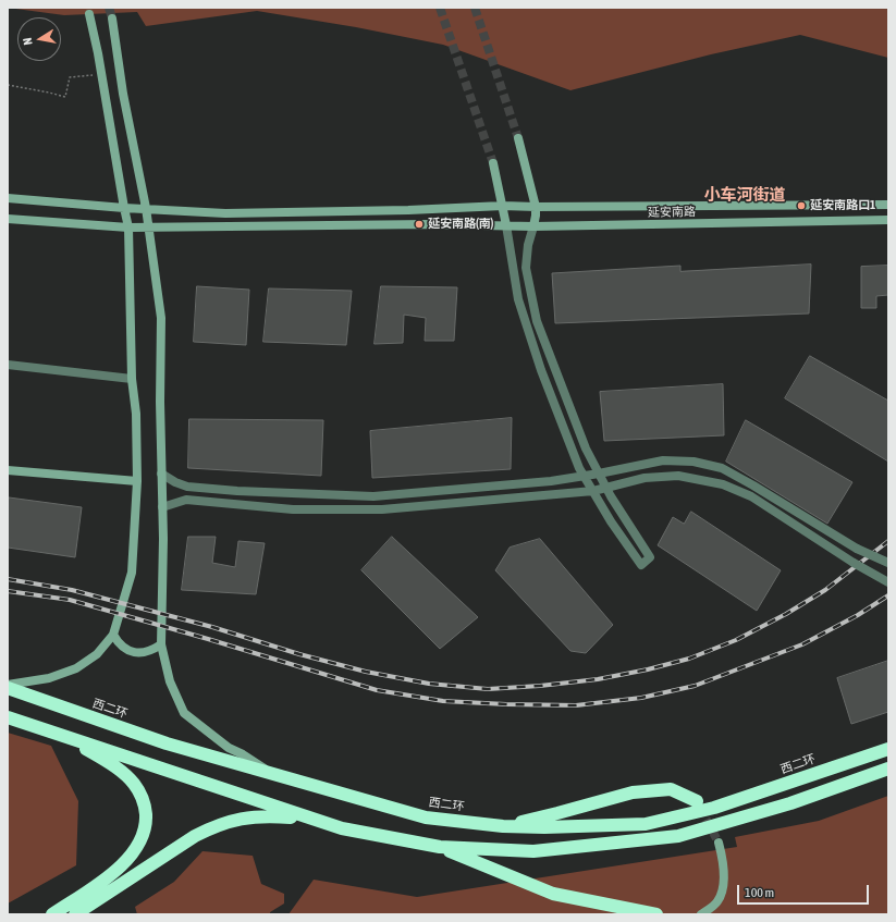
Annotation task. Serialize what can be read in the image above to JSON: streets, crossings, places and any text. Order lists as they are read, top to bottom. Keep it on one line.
{"streets":{"highway":["西二环"],"street":["延安南路"]},"districts":["小车河街道"],"places":["延安南路口1","延安南路(南)"],"scale_bar":"100 m","north":"left"}
